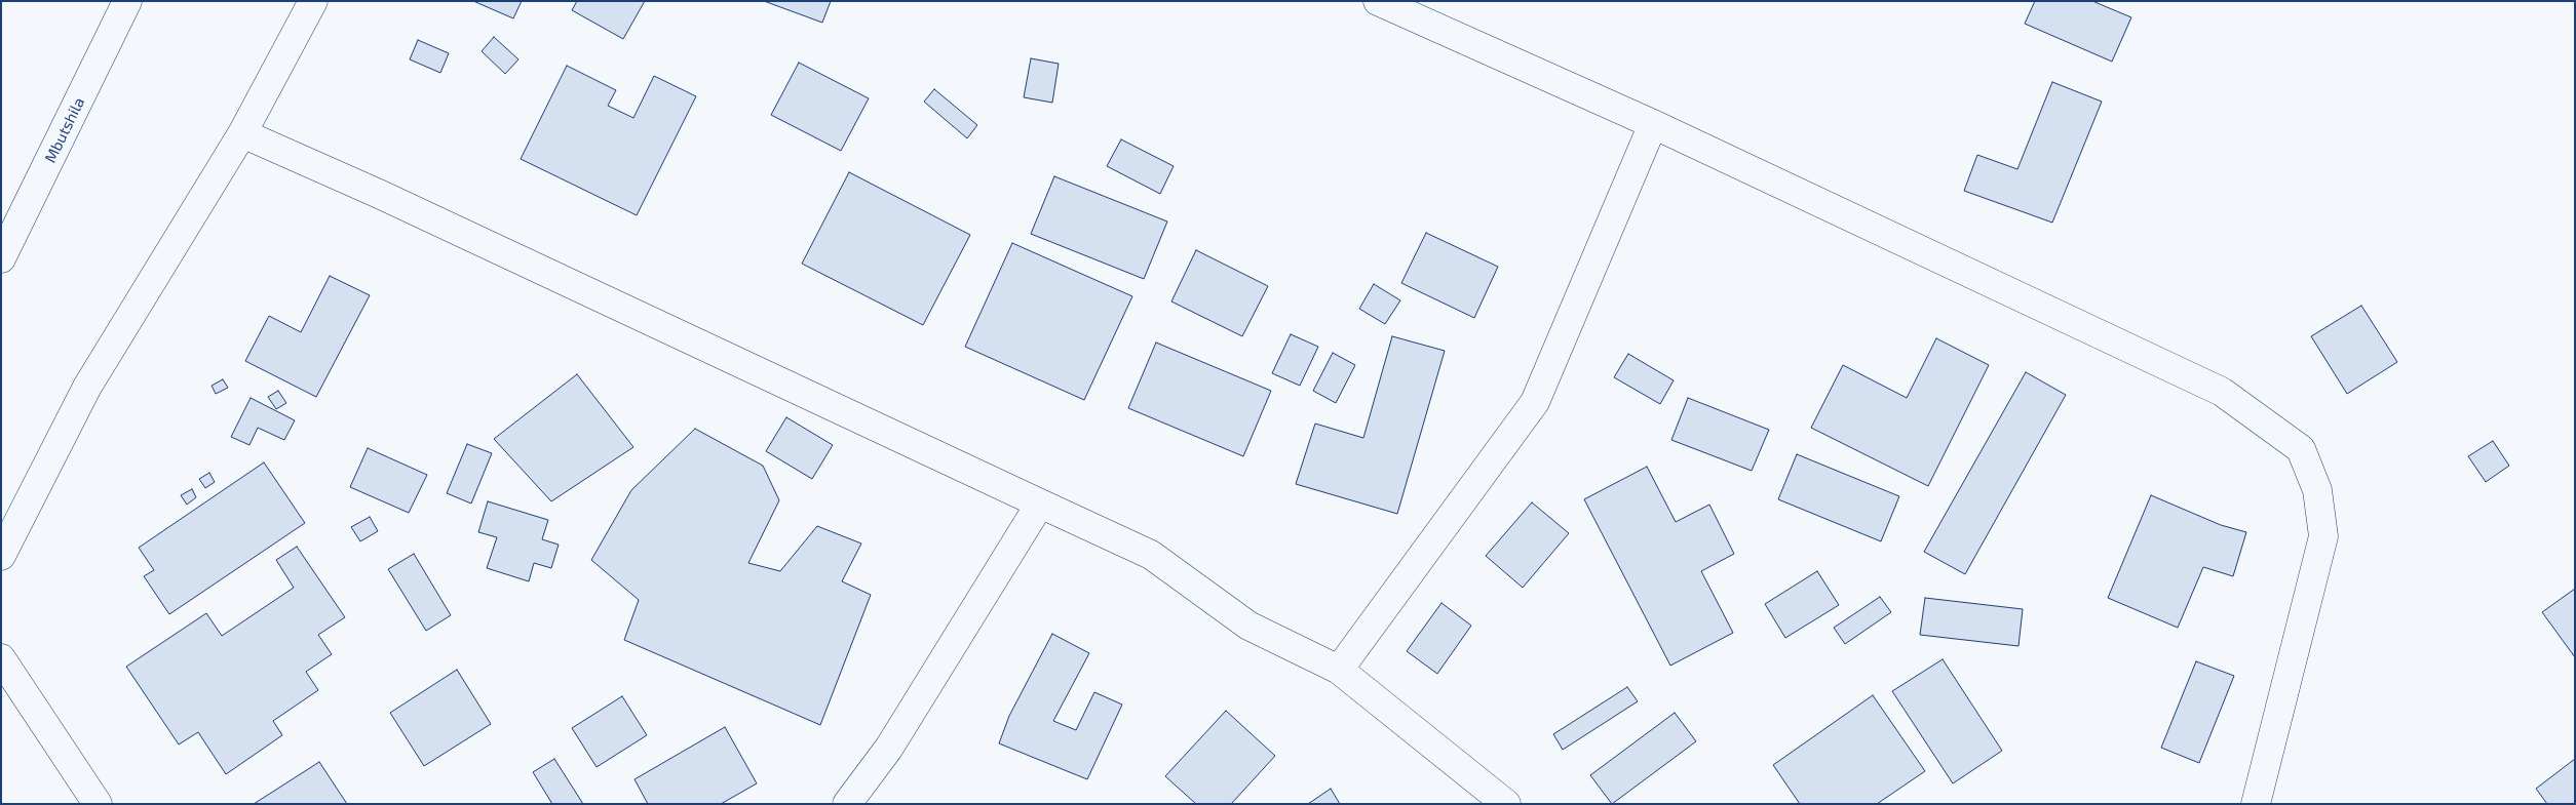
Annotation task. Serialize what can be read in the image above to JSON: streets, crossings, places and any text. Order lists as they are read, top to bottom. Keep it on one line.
{"streets":{"street":["Mbutshila"]}}
